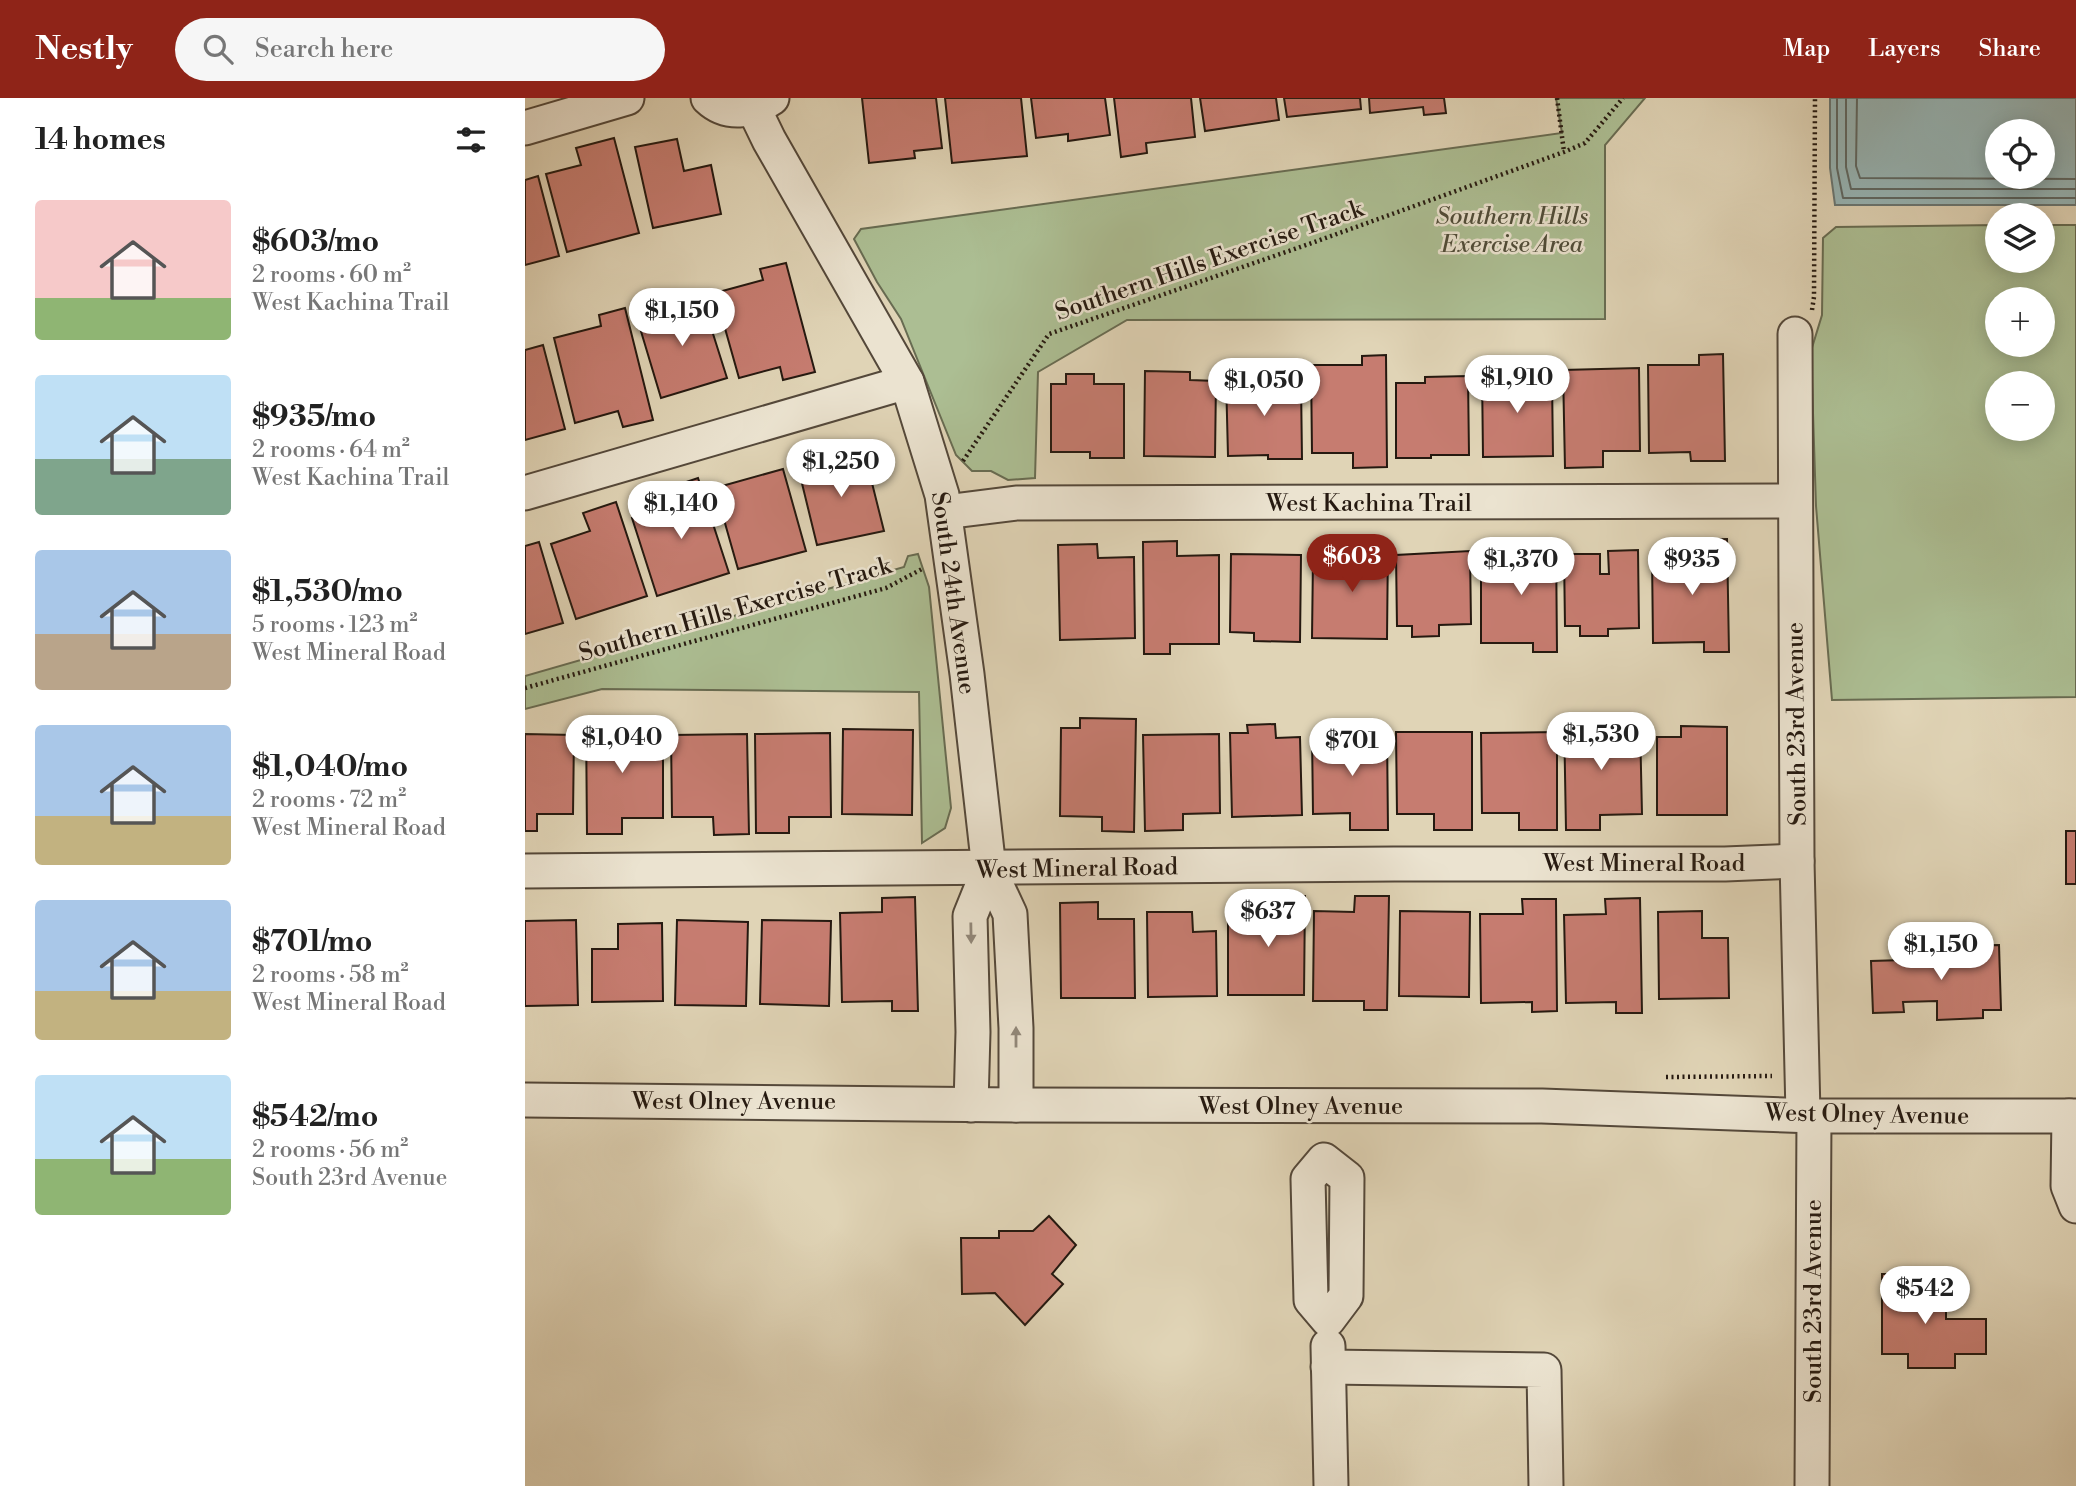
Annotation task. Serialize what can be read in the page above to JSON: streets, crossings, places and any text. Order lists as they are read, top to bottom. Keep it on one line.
{"streets":{"street":["West Kachina Trail","South 24th Avenue","South 23rd Avenue","West Mineral Road","West Olney Avenue"],"path":["Southern Hills Exercise Track"]},"crossings":[["Southern Hills Exercise Track","West Kachina Trail"],["Southern Hills Exercise Track","South 24th Avenue"],["West Kachina Trail","South 24th Avenue"],["West Kachina Trail","South 23rd Avenue"],["South 24th Avenue","West Mineral Road"],["South 24th Avenue","West Olney Avenue"],["South 23rd Avenue","West Mineral Road"],["South 23rd Avenue","West Olney Avenue"]],"parks":["Southern Hills Exercise Area"],"page":{"header":"Nestly","search":"Search here","nav":["Map","Layers","Share"],"heading":"14 homes","map_buttons":["+","−"],"list":[{"name":"$603/mo","note":"2 rooms · 60 m² · West Kachina Trail"},{"name":"$935/mo","note":"2 rooms · 64 m² · West Kachina Trail"},{"name":"$1,530/mo","note":"5 rooms · 123 m² · West Mineral Road"},{"name":"$1,040/mo","note":"2 rooms · 72 m² · West Mineral Road"},{"name":"$701/mo","note":"2 rooms · 58 m² · West Mineral Road"},{"name":"$542/mo","note":"2 rooms · 56 m² · South 23rd Avenue"}],"price":["$1,150","$1,910","$1,050","$1,250","$1,140","$603","$1,370","$935","$1,530","$1,040","$701","$637","$1,150","$542"]}}
